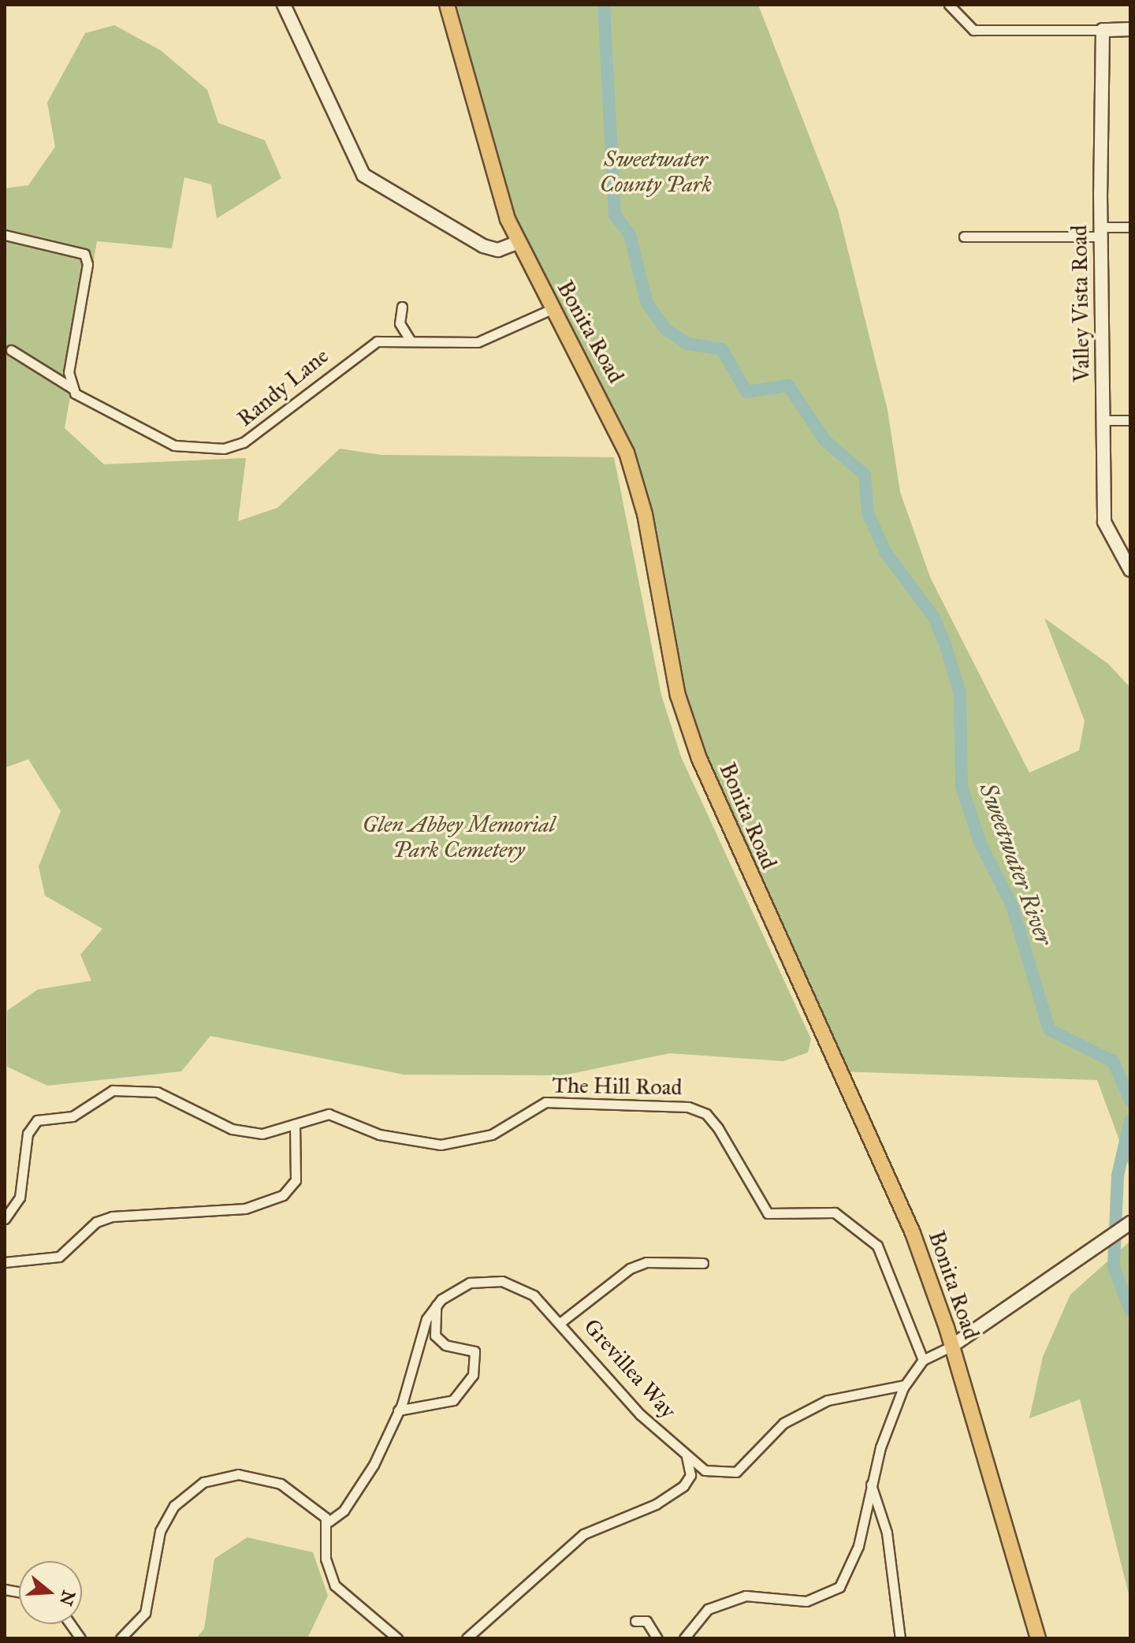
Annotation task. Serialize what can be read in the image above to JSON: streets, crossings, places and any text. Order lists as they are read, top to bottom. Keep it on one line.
{"streets":{"main road":["Bonita Road"],"street":["Valley Vista Road","Randy Lane","The Hill Road","Grevillea Way"]},"crossings":[["Bonita Road","Randy Lane"]],"water":["Sweetwater River"],"parks":["Sweetwater County Park","Glen Abbey Memorial Park Cemetery"],"north":"right"}
